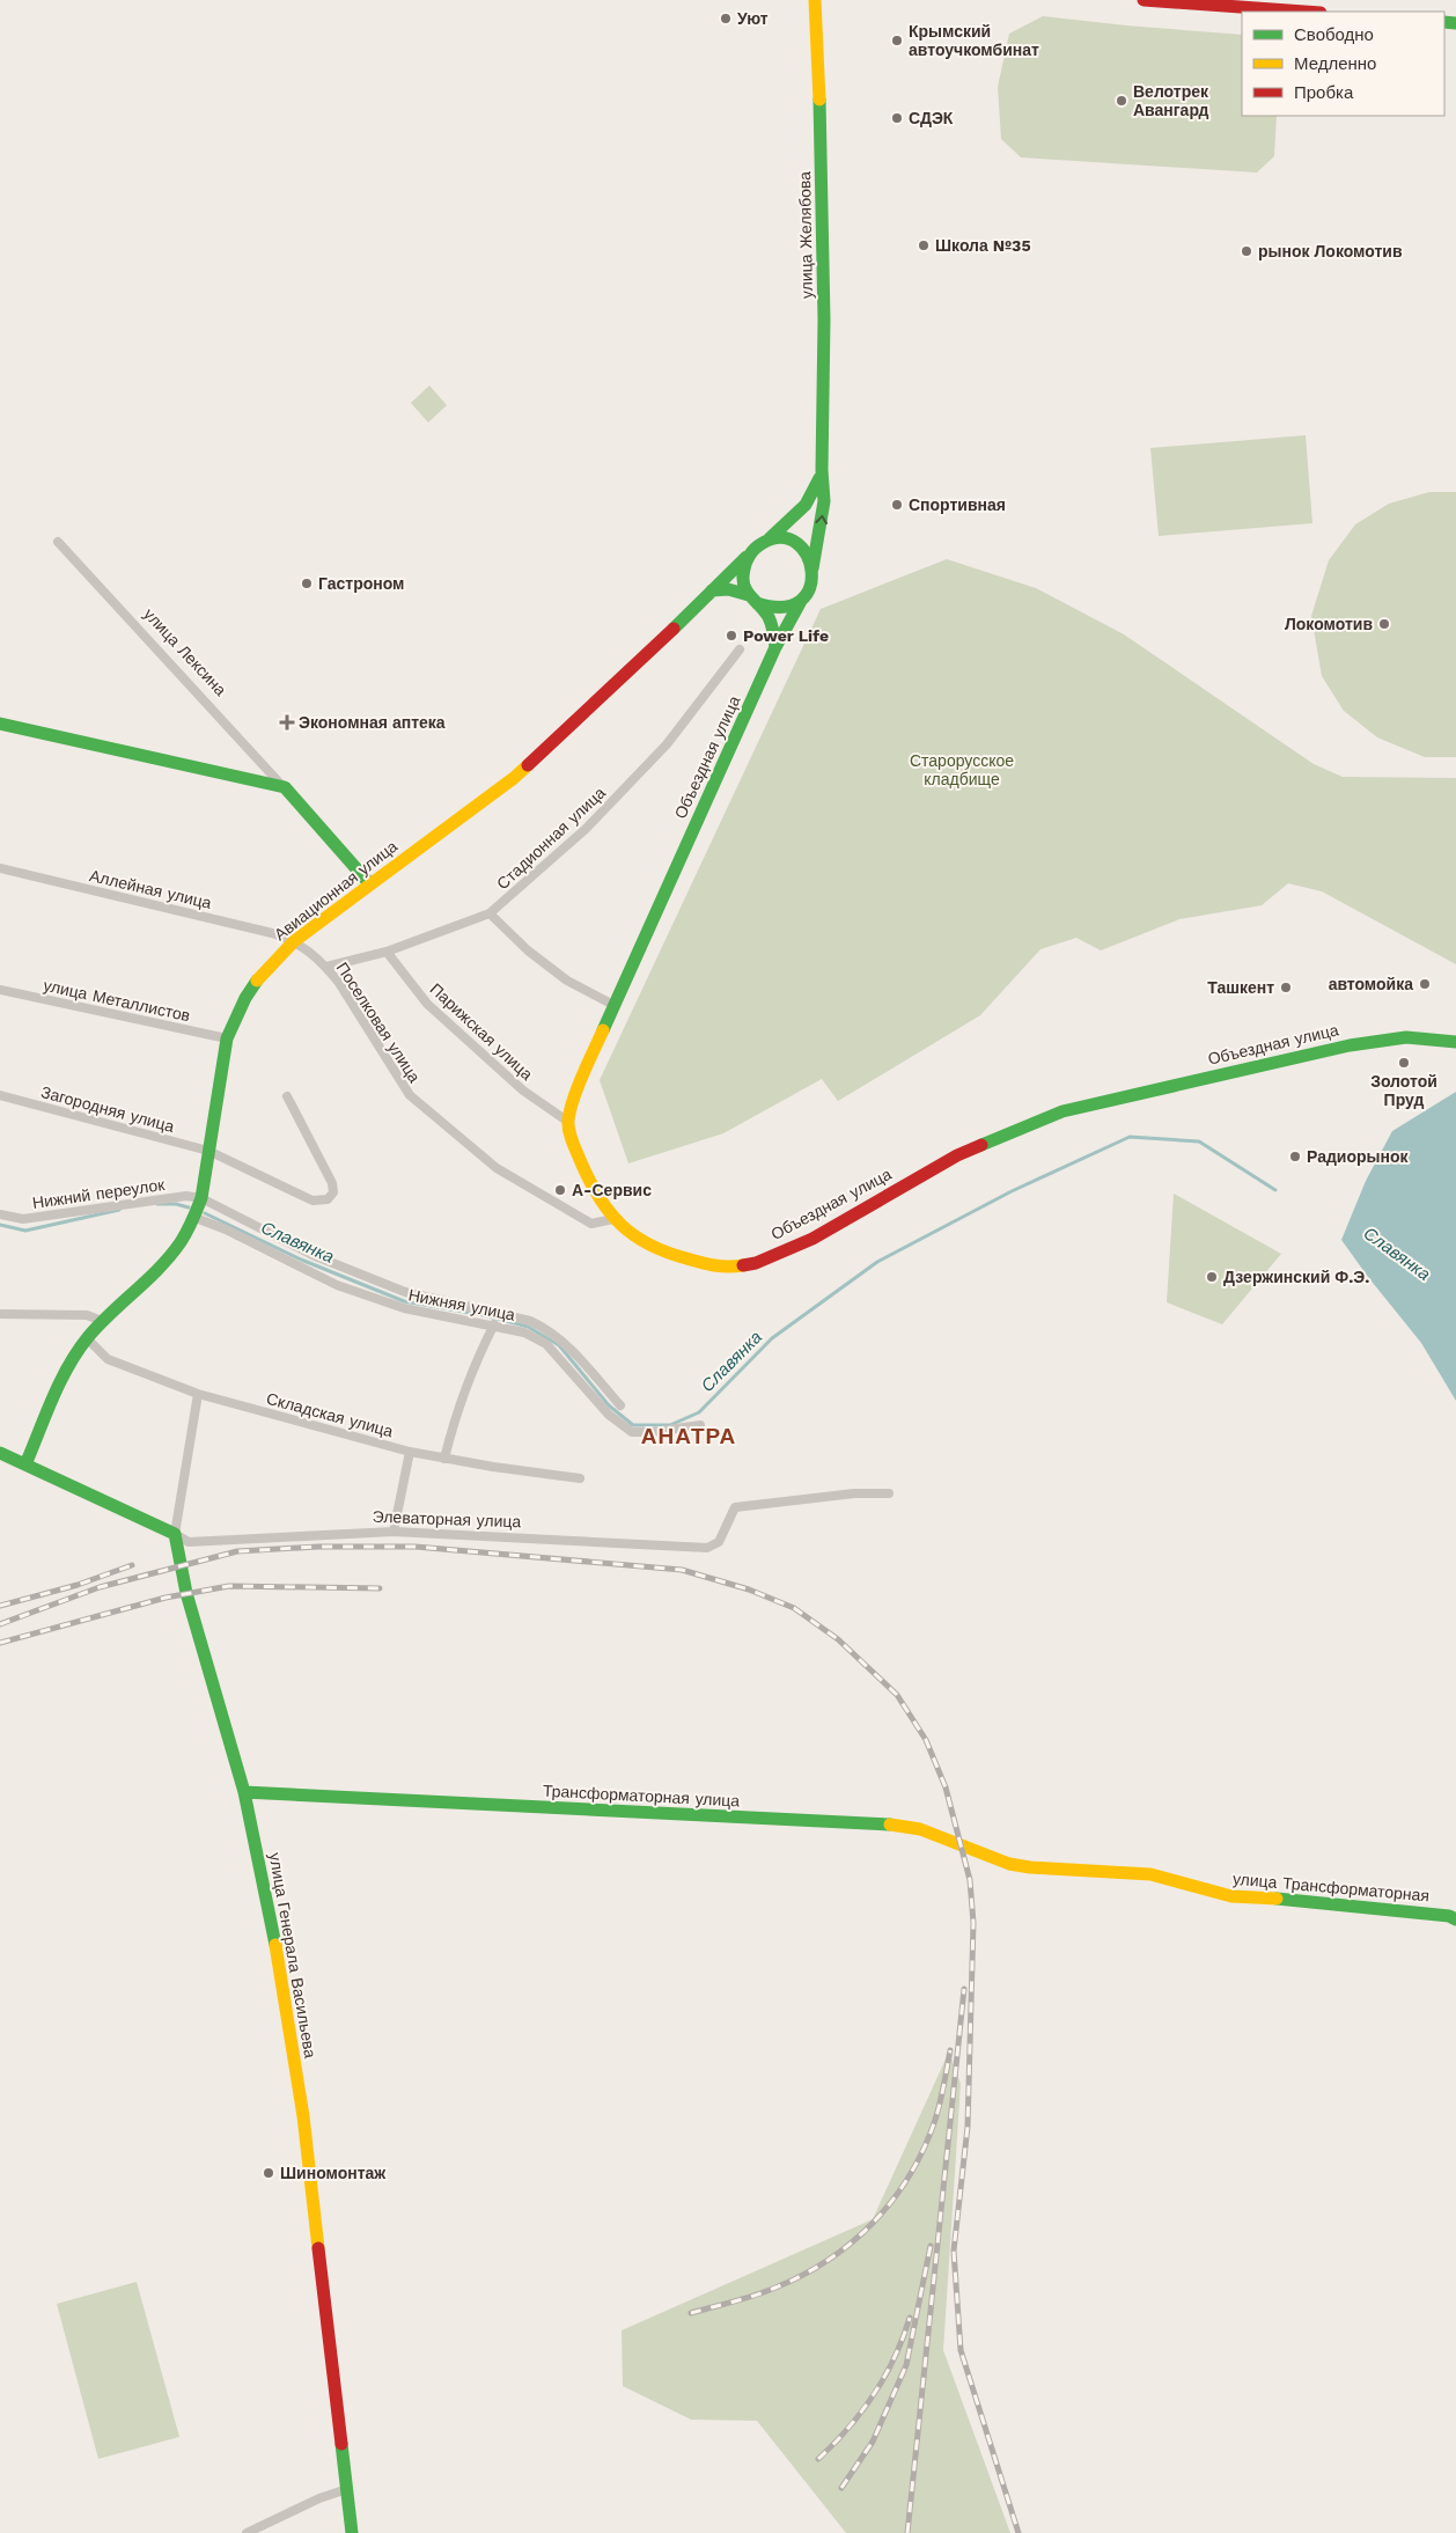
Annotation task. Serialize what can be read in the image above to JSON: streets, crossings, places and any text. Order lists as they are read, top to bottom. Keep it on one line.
{"streets":{"main road":["улица Желябова","улица Лексина","Объездная улица","Авиационная улица","Элеваторная улица","Трансформаторная улица","улица Трансформаторная","улица Генерала Васильева"],"street":["Стадионная улица","Аллейная улица","улица Металлистов","Поселковая улица","Парижская улица","Загородняя улица","Нижний переулок","Нижняя улица","Складская улица"]},"crossings":[["улица Желябова","Объездная улица"],["улица Желябова","Авиационная улица"],["улица Лексина","Авиационная улица"],["Объездная улица","Авиационная улица"],["Объездная улица","Поселковая улица"],["Объездная улица","Парижская улица"],["Стадионная улица","Поселковая улица"],["Стадионная улица","Парижская улица"],["Аллейная улица","Авиационная улица"],["Аллейная улица","Поселковая улица"],["Авиационная улица","улица Металлистов"],["Авиационная улица","Поселковая улица"],["Авиационная улица","Загородняя улица"],["Авиационная улица","Нижний переулок"],["Авиационная улица","Нижняя улица"],["Авиационная улица","Складская улица"],["Авиационная улица","Элеваторная улица"],["Нижний переулок","Нижняя улица"],["Складская улица","улица Генерала Васильева"],["Элеваторная улица","улица Генерала Васильева"],["Трансформаторная улица","улица Трансформаторная"],["Трансформаторная улица","улица Генерала Васильева"]],"districts":["АНАТРА"],"water":["Славянка"],"parks":["Старорусское кладбище"],"places":{"other":["Уют","Крымский автоучкомбинат","Велотрек Авангард","СДЭК","Школа №35","рынок Локомотив","Спортивная","Гастроном","Локомотив","Power Life","автомойка","Ташкент","Золотой Пруд","Радиорынок","А-Сервис","Дзержинский Ф.Э.","Шиномонтаж"],"health":["Экономная аптека"]},"legend":["Свободно","Медленно","Пробка"]}
